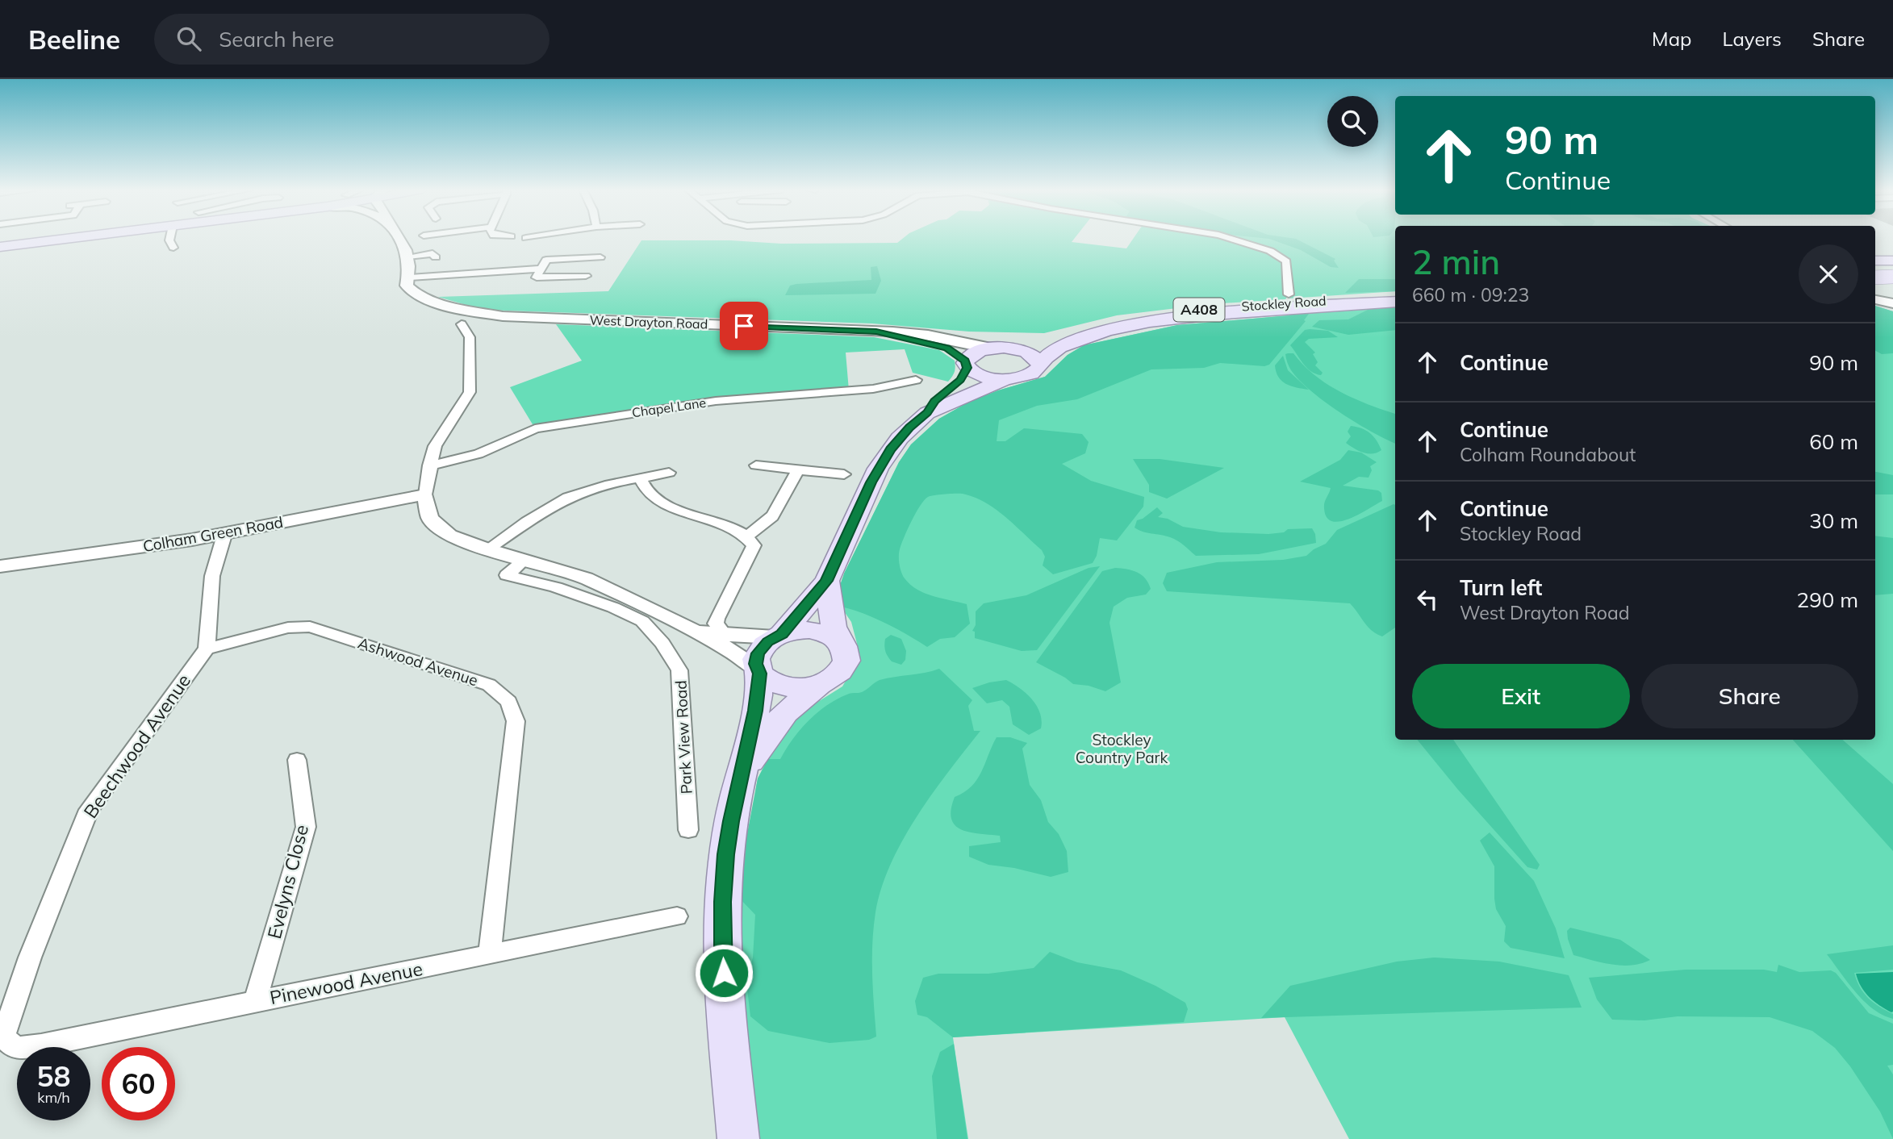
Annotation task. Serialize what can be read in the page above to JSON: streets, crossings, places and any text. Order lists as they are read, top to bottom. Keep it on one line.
{"streets":{"main road":["Stockley Road","A408","West Drayton Road"],"street":["Chapel Lane","Colham Green Road","Ashwood Avenue","Park View Road","Beechwood Avenue","Evelyns Close","Pinewood Avenue"]},"crossings":[["Stockley Road","West Drayton Road"],["Ashwood Avenue","Beechwood Avenue"],["Ashwood Avenue","Pinewood Avenue"],["Beechwood Avenue","Pinewood Avenue"],["Evelyns Close","Pinewood Avenue"]],"parks":["Stockley Country Park"],"page":{"header":"Beeline","search":"Search here","nav":["Map","Layers","Share"],"turn":["90 m","Continue"],"heading":["2 min","660 m · 09:23"],"list":[{"name":"Continue","value":"90 m"},{"name":"Continue","note":"Colham Roundabout","value":"60 m"},{"name":"Continue","note":"Stockley Road","value":"30 m"},{"name":"Turn left","note":"West Drayton Road","value":"290 m"}],"buttons":["Exit","Share"],"speed":"58 km/h","limit":"60"}}
